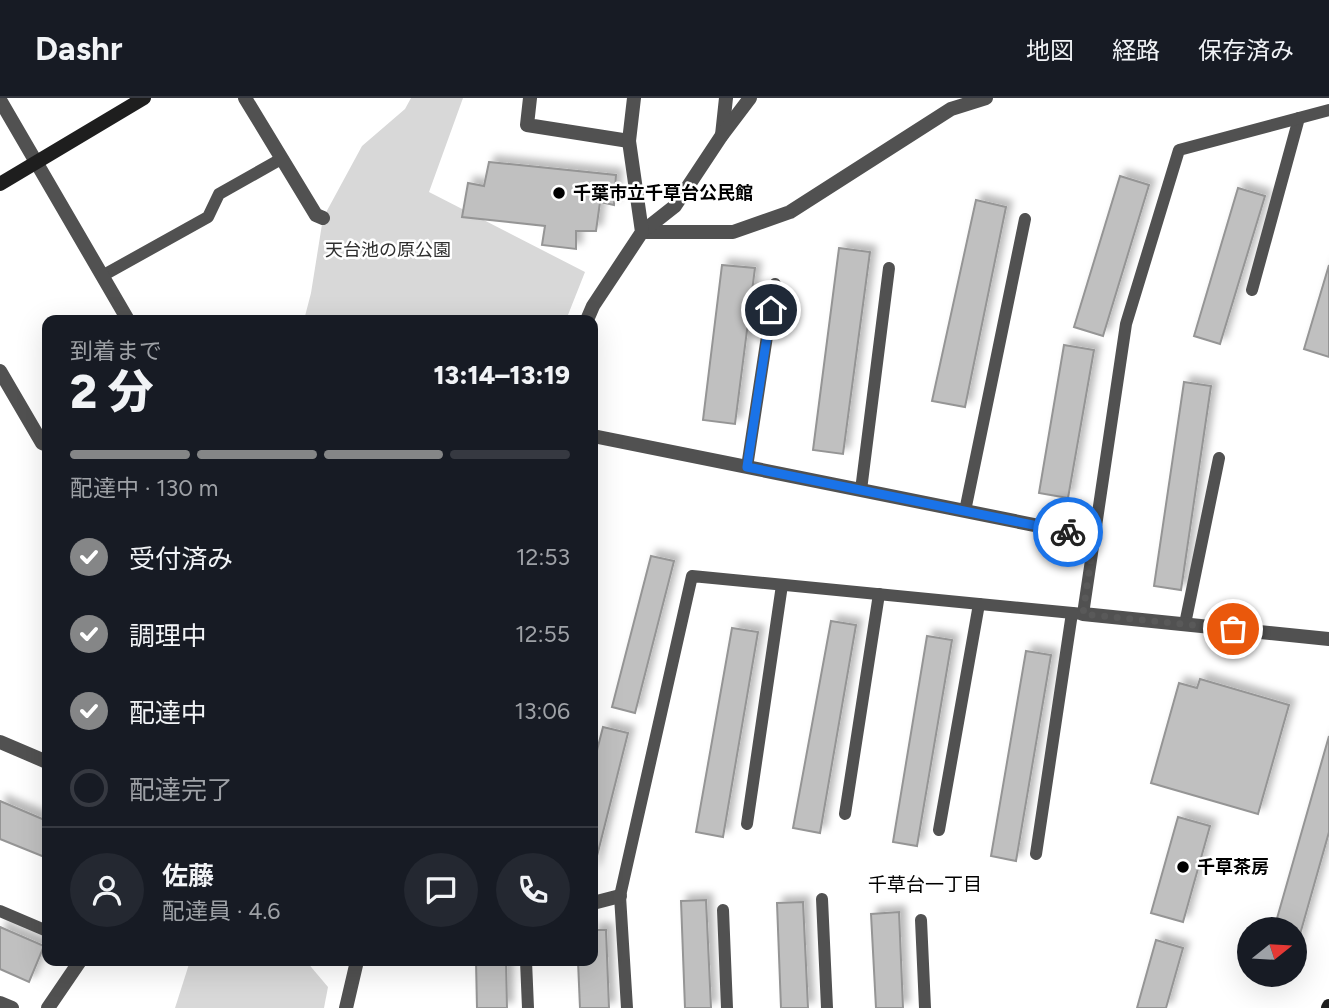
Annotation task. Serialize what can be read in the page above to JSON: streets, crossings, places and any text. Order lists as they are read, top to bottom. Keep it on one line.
{"districts":["千草台一丁目"],"parks":["天台池の原公園"],"places":["千葉市立千草台公民館","千草茶房"],"north":"right","page":{"header":"Dashr","nav":["地図","経路","保存済み"],"heading":["2 分","到着まで","13:14–13:19"],"panel":["佐藤","配達員 · 4.6"],"bar":"配達中 · 130 m","list":[["受付済み","12:53"],["調理中","12:55"],["配達中","13:06"],"配達完了"]}}
